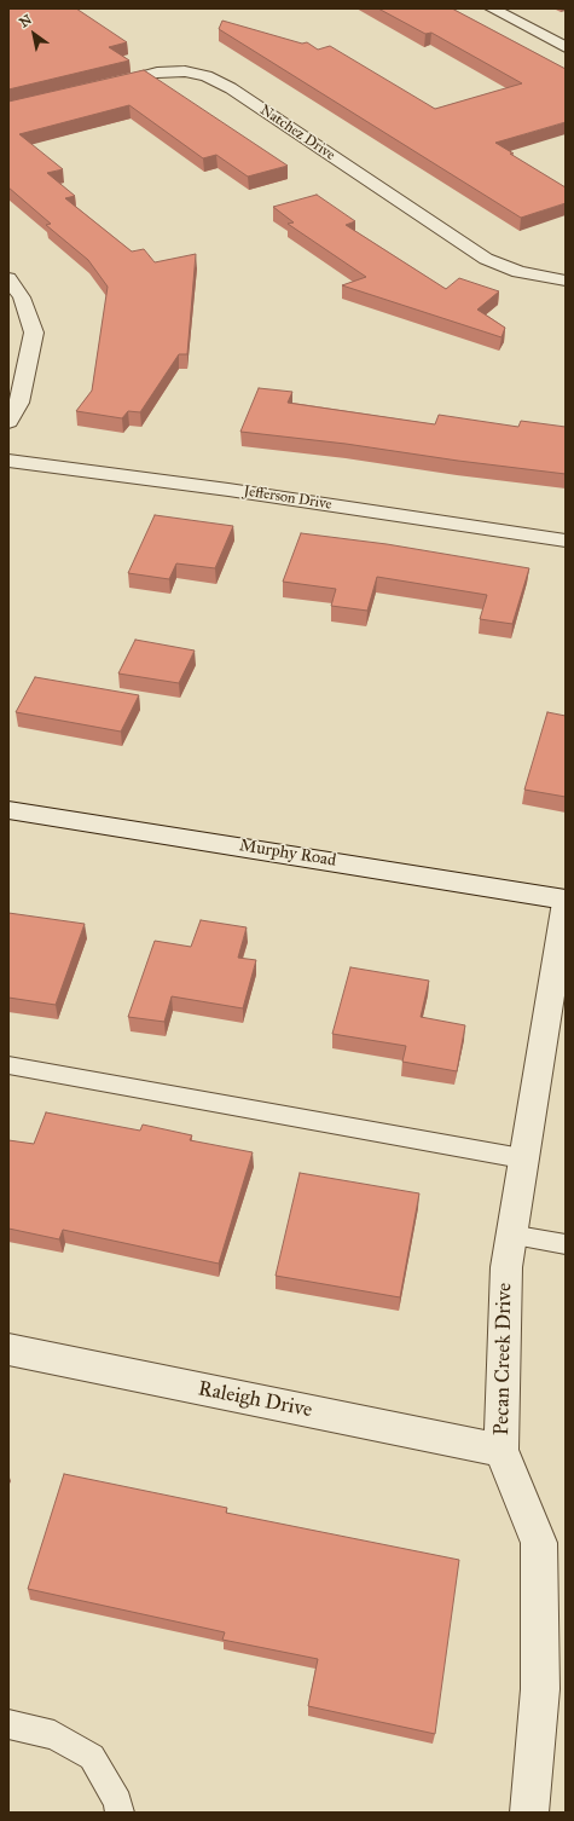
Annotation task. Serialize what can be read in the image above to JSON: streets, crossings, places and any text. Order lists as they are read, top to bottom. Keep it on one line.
{"streets":{"street":["Natchez Drive","Jefferson Drive","Murphy Road","Pecan Creek Drive","Raleigh Drive"]},"crossings":[["Murphy Road","Pecan Creek Drive"],["Pecan Creek Drive","Raleigh Drive"]],"north":"top left"}
